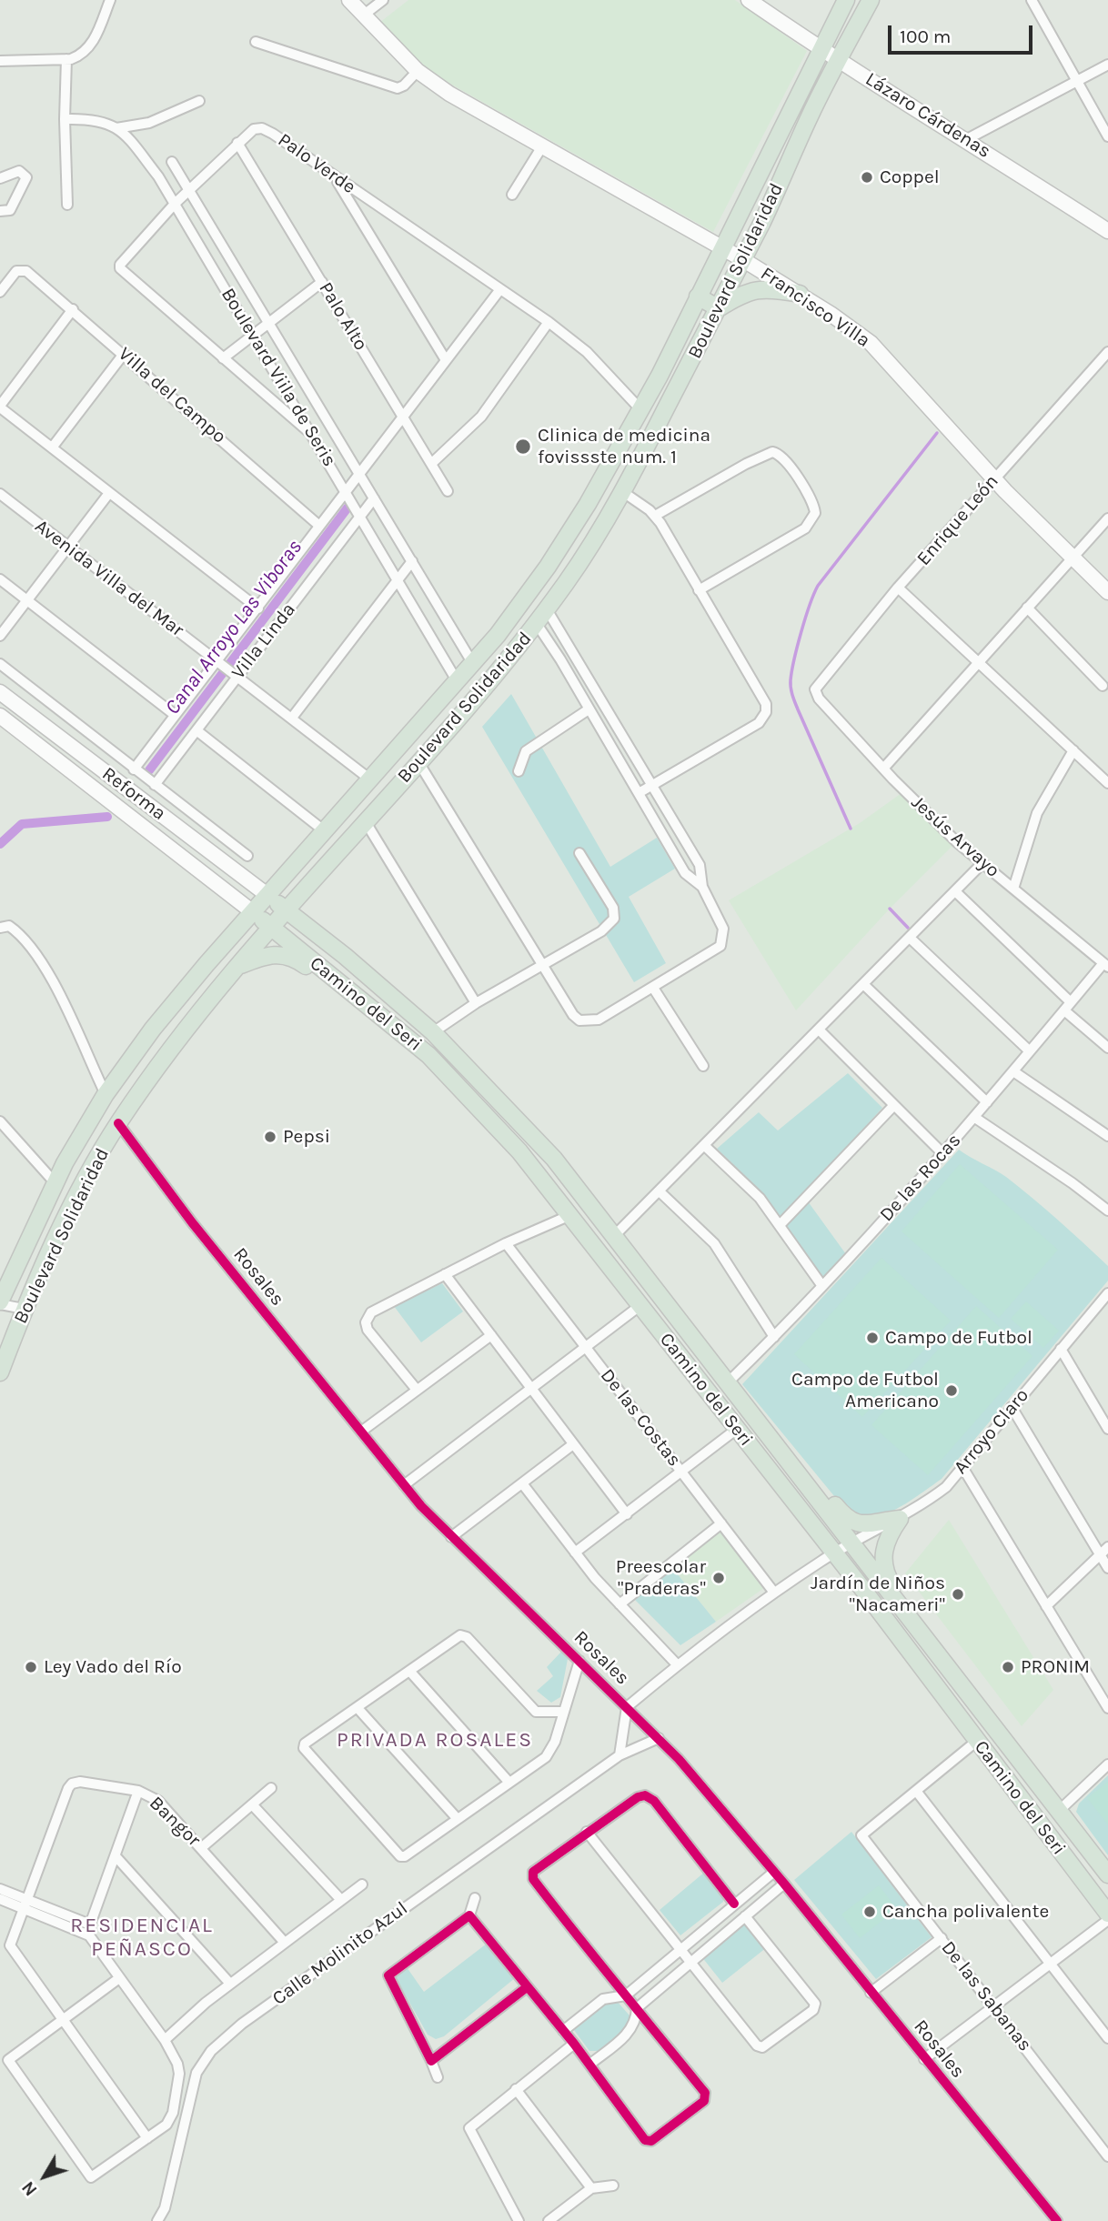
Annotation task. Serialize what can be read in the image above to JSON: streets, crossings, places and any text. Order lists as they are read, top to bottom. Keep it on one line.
{"streets":{"main road":["Lázaro Cárdenas","Boulevard Solidaridad","Francisco Villa","Reforma","Camino del Seri"],"street":["Palo Verde","Palo Alto","Boulevard Viila de Seris","Villa del Campo","Enrique León","Avenida Villa del Mar","Villa Linda","Jesús Arvayo","De las Rocas","Rosales","De las Costas","Arroyo Claro","Bangor","Calle Molinito Azul","De las Sabanas"]},"crossings":[["Lázaro Cárdenas","Boulevard Solidaridad"],["Palo Verde","Boulevard Solidaridad"],["Palo Verde","Palo Alto"],["Palo Verde","Boulevard Viila de Seris"],["Palo Verde","Villa Linda"],["Boulevard Solidaridad","Francisco Villa"],["Boulevard Solidaridad","Boulevard Viila de Seris"],["Boulevard Solidaridad","Avenida Villa del Mar"],["Boulevard Solidaridad","Reforma"],["Boulevard Solidaridad","Camino del Seri"],["Boulevard Solidaridad","Rosales"],["Francisco Villa","Enrique León"],["Palo Alto","Villa Linda"],["Boulevard Viila de Seris","Villa Linda"],["Villa del Campo","Villa Linda"],["Enrique León","Jesús Arvayo"],["Avenida Villa del Mar","Villa Linda"],["Reforma","Camino del Seri"],["Jesús Arvayo","De las Rocas"],["Camino del Seri","De las Rocas"],["Camino del Seri","Arroyo Claro"],["Rosales","Arroyo Claro"],["Rosales","Calle Molinito Azul"],["De las Costas","Arroyo Claro"]],"districts":["PRIVADA ROSALES","RESIDENCIAL PEÑASCO"],"water":["Canal Arroyo Las Viboras"],"places":["Coppel","Clinica de medicina fovissste num. 1","Pepsi","Campo de Futbol","Campo de Futbol Americano","Preescolar \"Praderas\"","Jardín de Niños \"Nacameri\"","Ley Vado del Río","PRONIM","Cancha polivalente"],"scale_bar":"100 m","north":"bottom left"}
